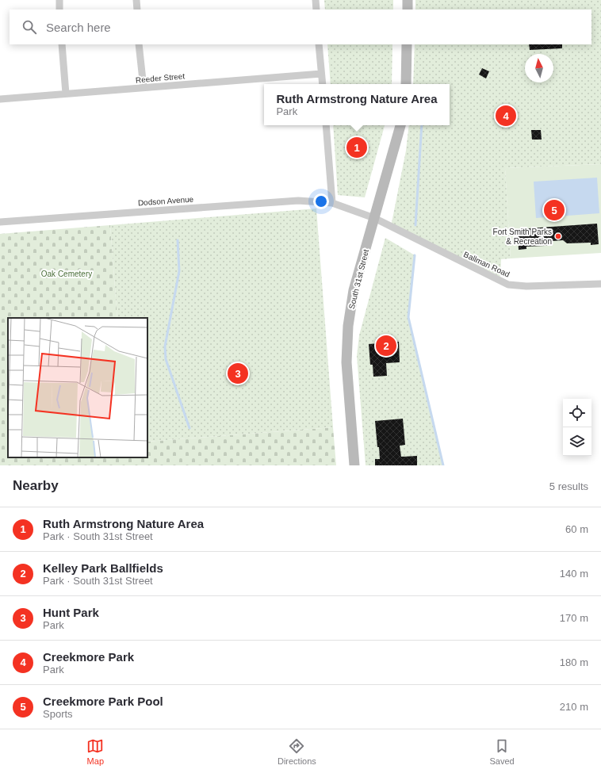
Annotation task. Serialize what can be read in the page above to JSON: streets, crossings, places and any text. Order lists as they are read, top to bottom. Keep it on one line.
{"streets":{"main road":["South 31st Street"],"street":["Reeder Street","Dodson Avenue","Ballman Road"]},"crossings":[["Ballman Road","South 31st Street"]],"parks":["Oak Cemetery"],"places":["Fort Smith Parks & Recreation"],"north":"top","page":{"search":"Search here","popup":["Ruth Armstrong Nature Area","Park"],"pins":["4","1","5","2","3"],"heading":["Nearby","5 results"],"list":[{"mark":"1","name":"Ruth Armstrong Nature Area","note":"Park · South 31st Street","value":"60 m"},{"mark":"2","name":"Kelley Park Ballfields","note":"Park · South 31st Street","value":"140 m"},{"mark":"3","name":"Hunt Park","note":"Park","value":"170 m"},{"mark":"4","name":"Creekmore Park","note":"Park","value":"180 m"},{"mark":"5","name":"Creekmore Park Pool","note":"Sports","value":"210 m"}],"nav":["Map","Directions","Saved"]}}
